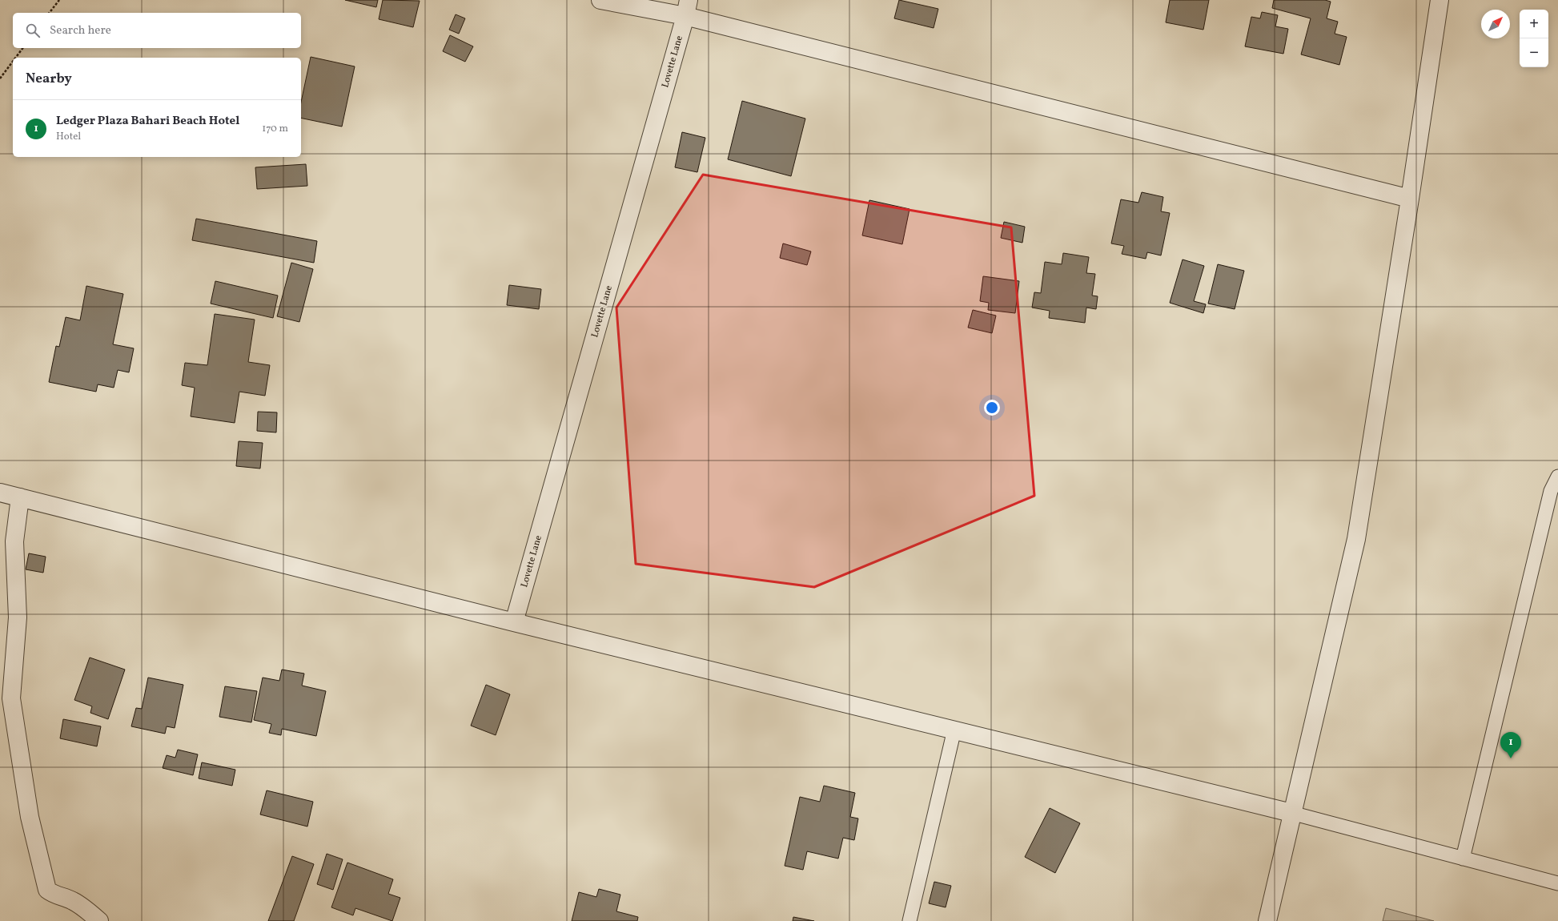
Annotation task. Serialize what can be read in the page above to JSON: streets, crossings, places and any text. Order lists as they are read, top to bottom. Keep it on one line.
{"streets":{"street":["Lovette Lane"]},"north":"top right","page":{"map_buttons":["+","−"],"search":"Search here","heading":"Nearby","list":[{"mark":"1","name":"Ledger Plaza Bahari Beach Hotel","note":"Hotel","value":"170 m"}],"pins":"1"}}
